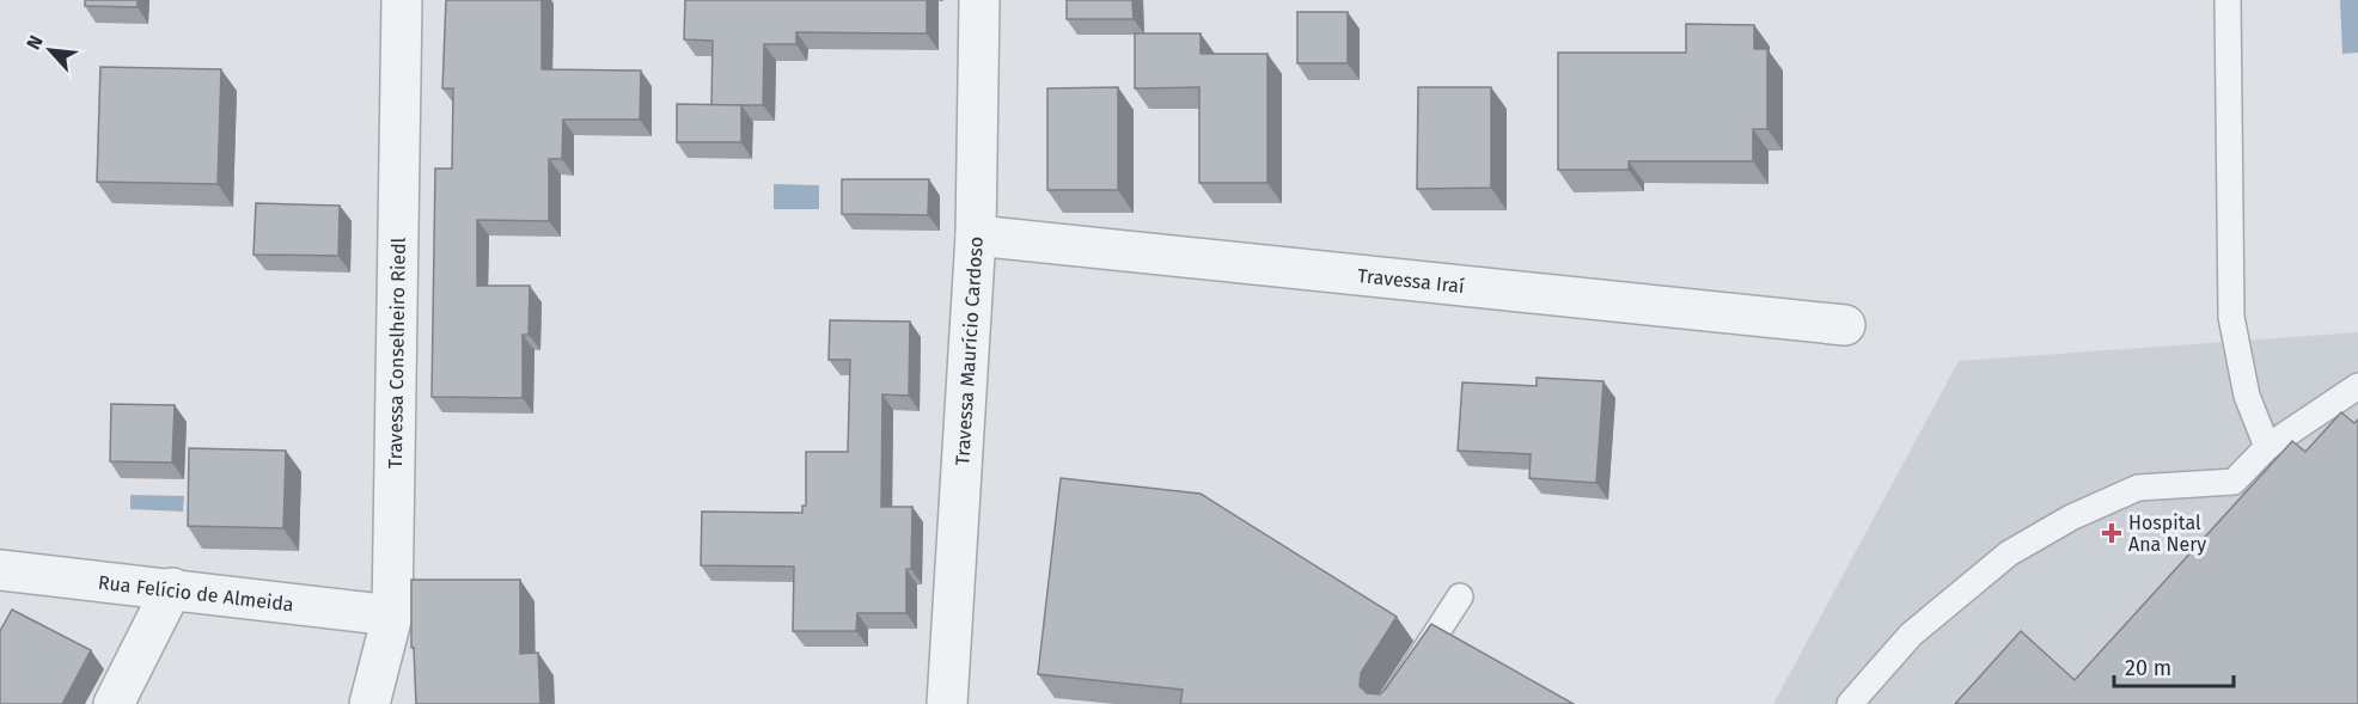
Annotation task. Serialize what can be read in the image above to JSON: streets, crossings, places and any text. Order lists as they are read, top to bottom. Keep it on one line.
{"streets":{"street":["Travessa Iraí","Travessa Maurício Cardoso","Travessa Conselheiro Riedl","Rua Felício de Almeida"]},"crossings":[["Travessa Iraí","Travessa Maurício Cardoso"],["Travessa Conselheiro Riedl","Rua Felício de Almeida"]],"places":{"health":["Hospital Ana Nery"]},"scale_bar":"20 m","north":"top left"}
